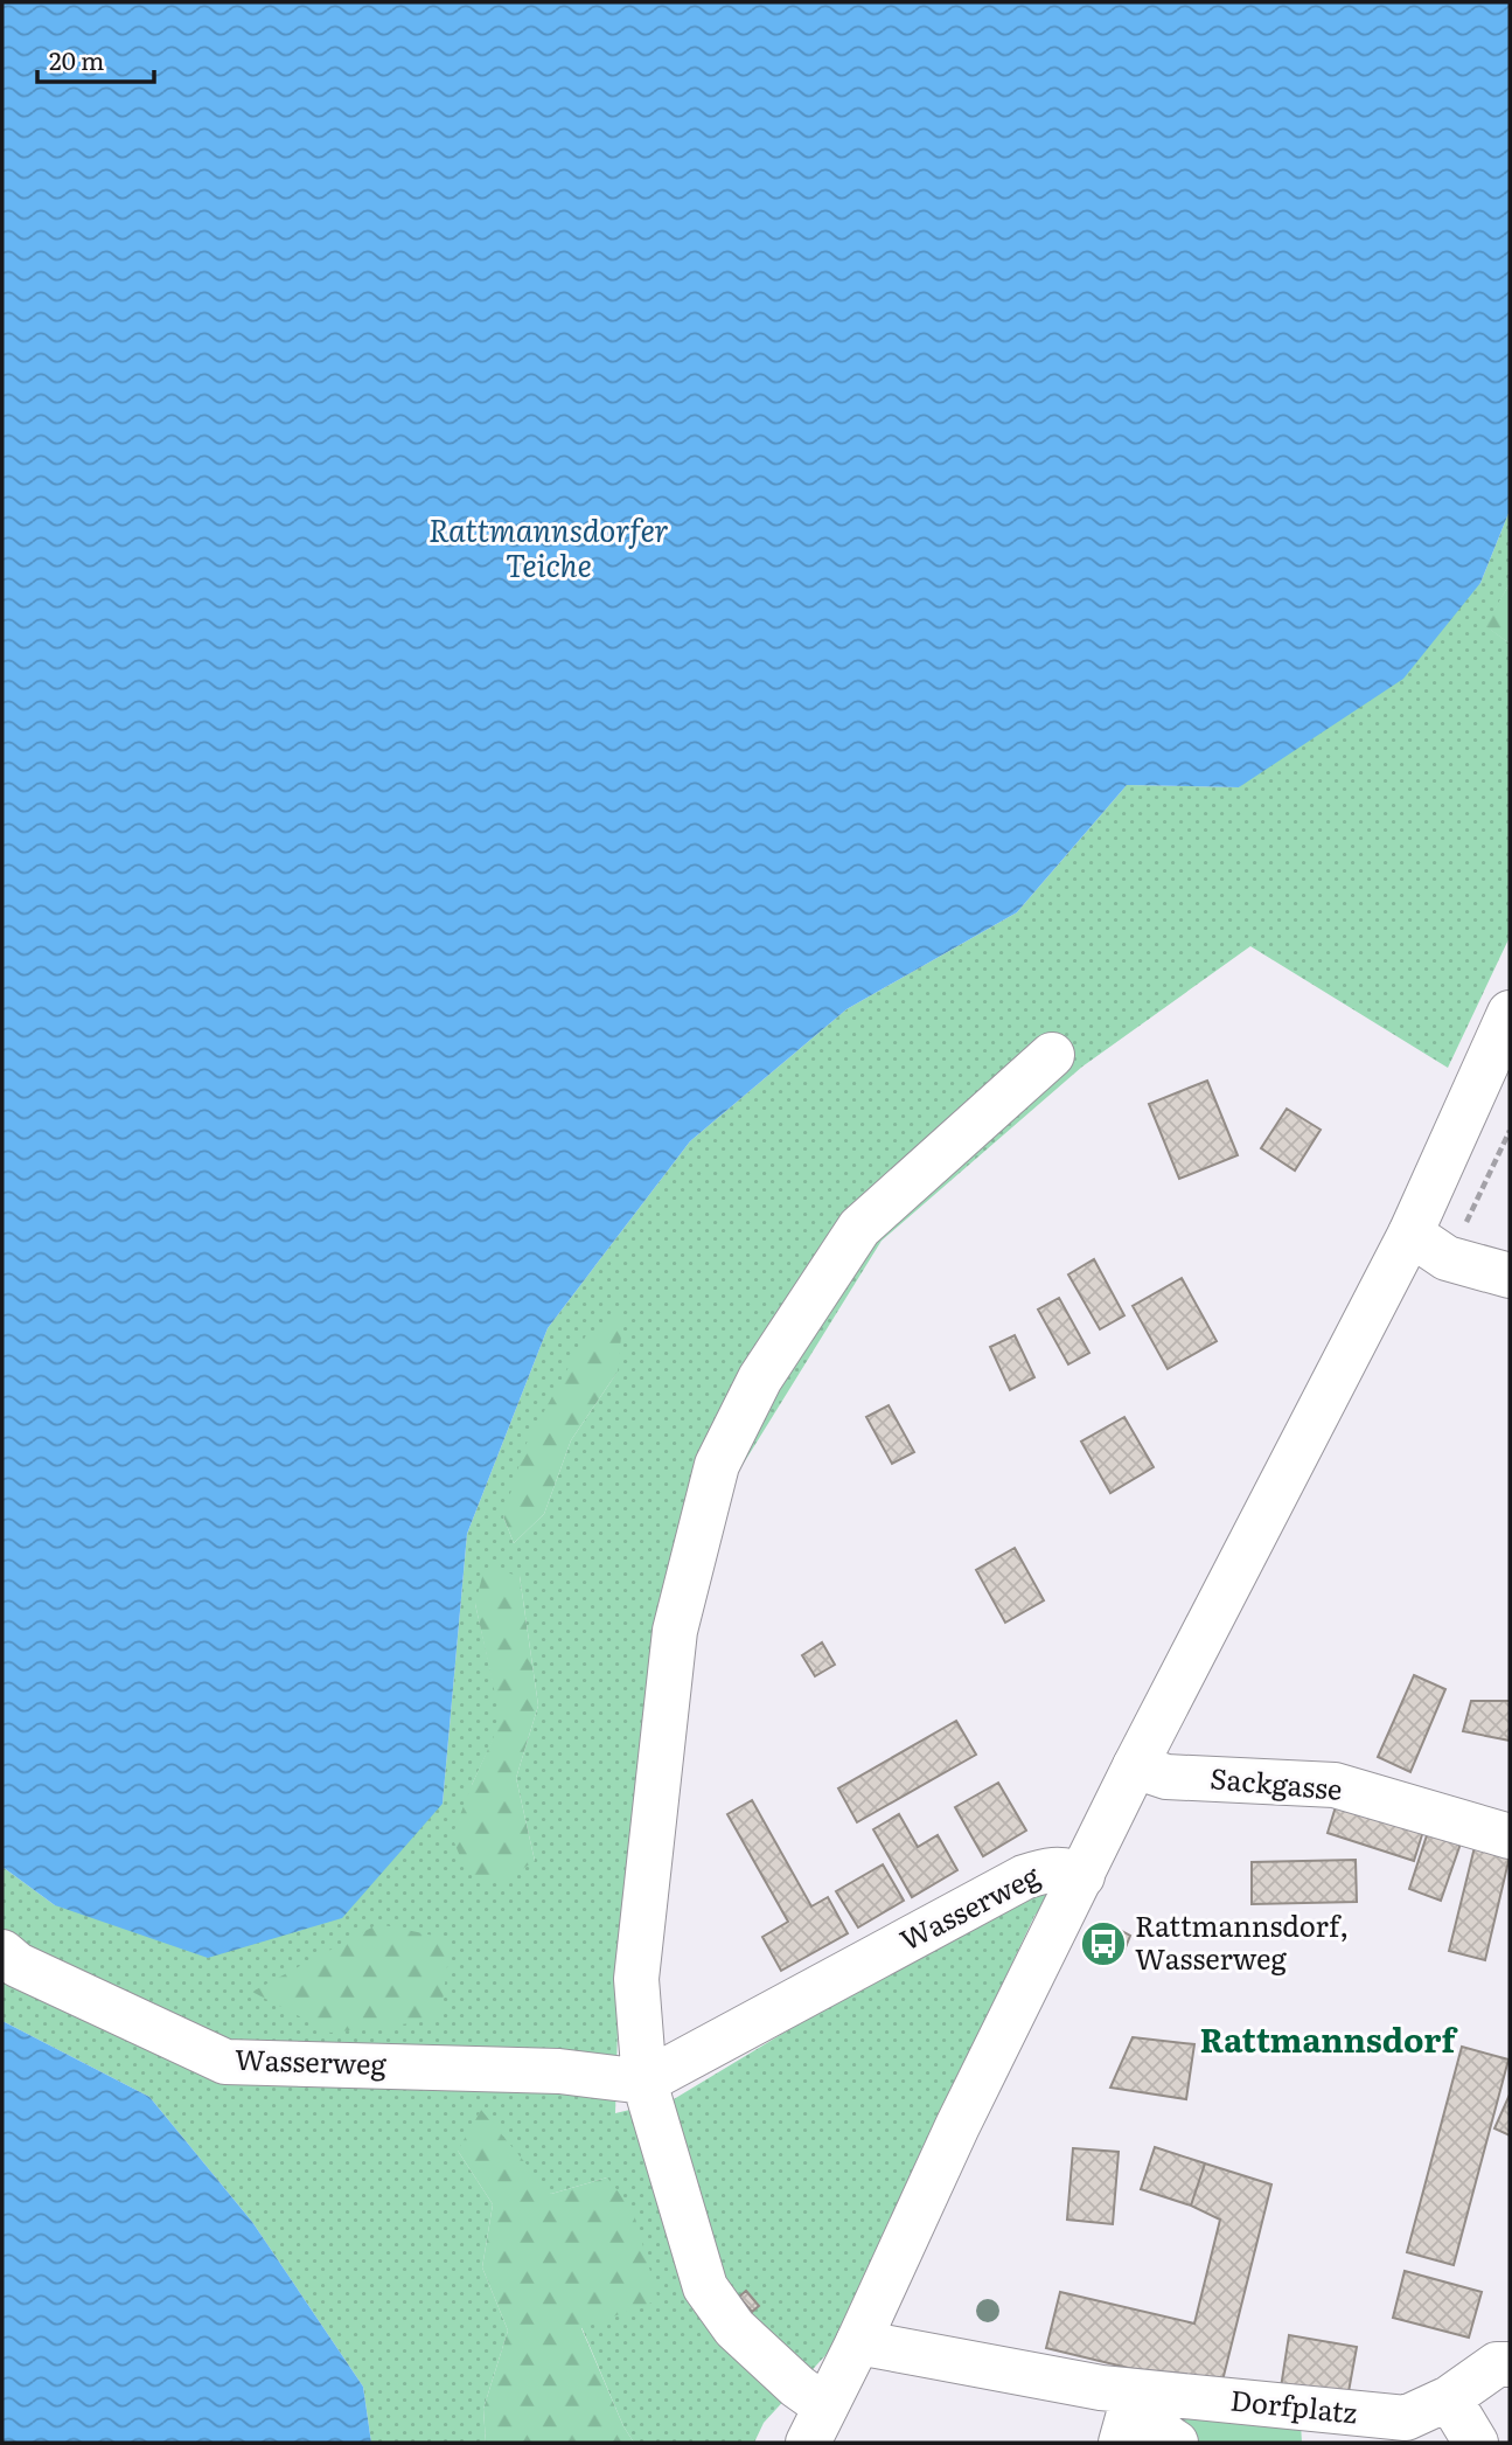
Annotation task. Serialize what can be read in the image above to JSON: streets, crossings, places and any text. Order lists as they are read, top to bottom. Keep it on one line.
{"streets":{"street":["Sackgasse","Wasserweg","Dorfplatz"]},"districts":["Rattmannsdorf"],"water":["Rattmannsdorfer Teiche"],"places":{"bus stop":["Rattmannsdorf, Wasserweg"]},"scale_bar":"20 m"}
